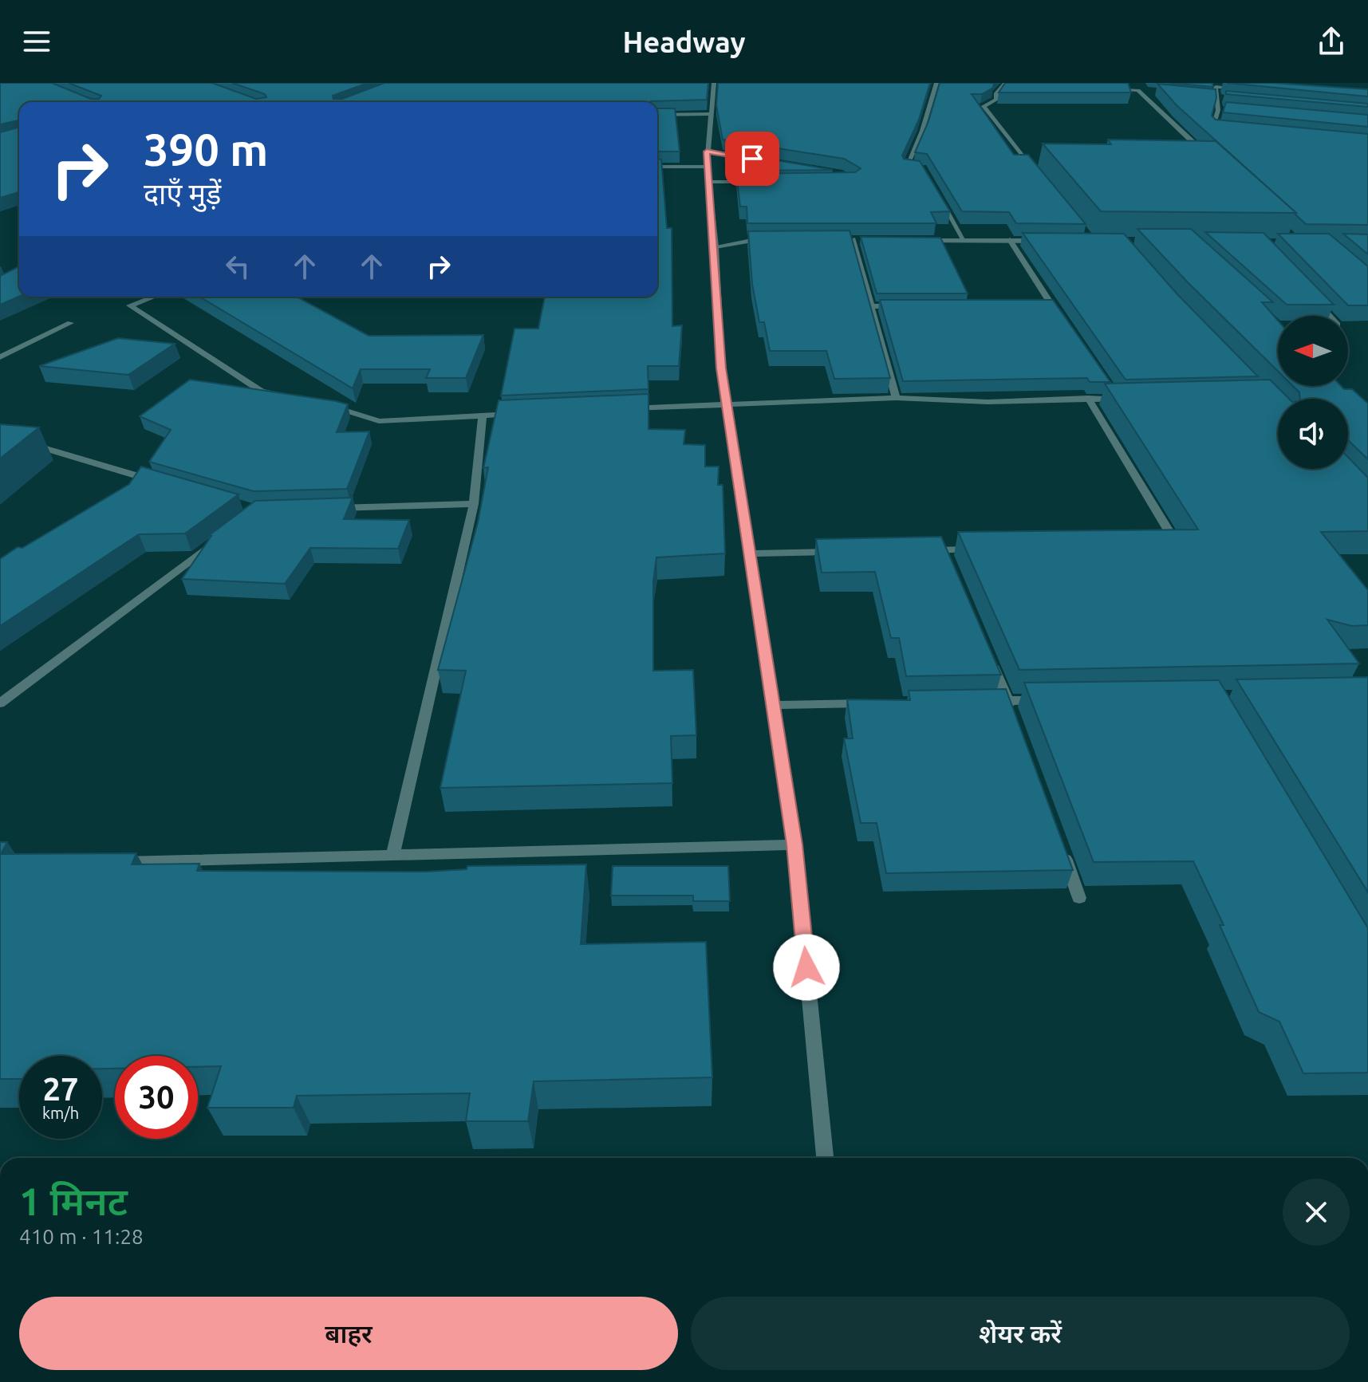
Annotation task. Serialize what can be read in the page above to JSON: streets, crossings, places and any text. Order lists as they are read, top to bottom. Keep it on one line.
{"north":"left","page":{"header":"Headway","turn":["390 m","दाएँ मुड़ें"],"speed":"27 km/h","limit":"30","heading":["1 मिनट","410 m · 11:28"],"buttons":["बाहर","शेयर करें"]}}
